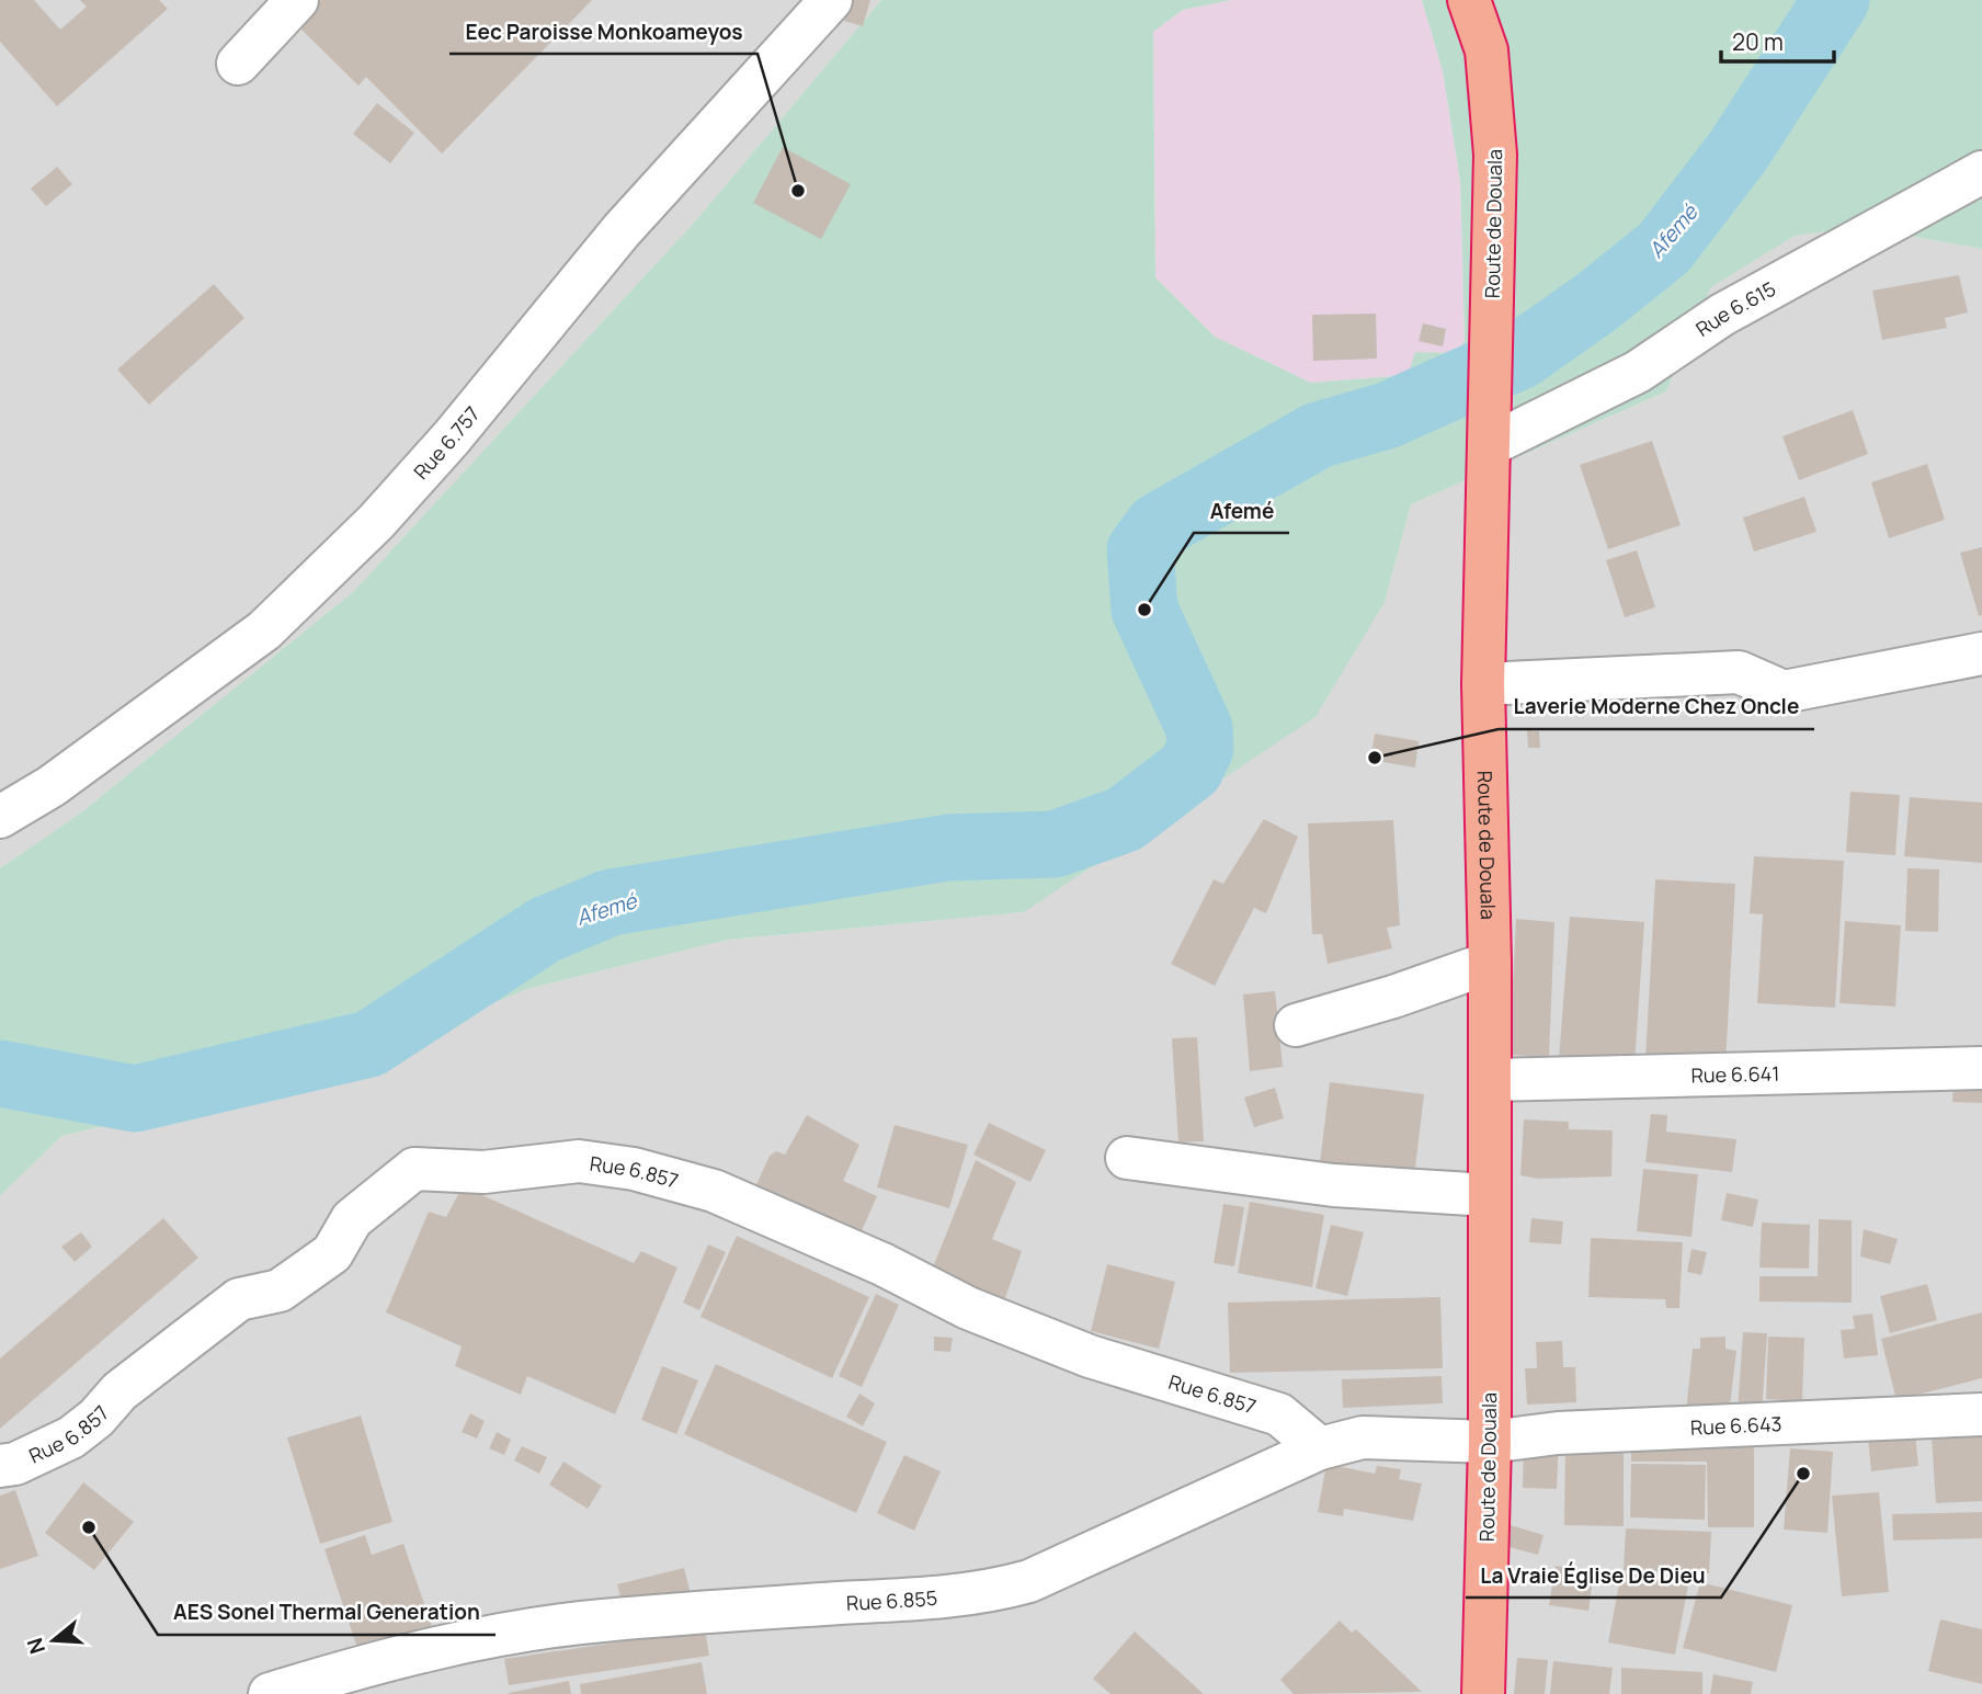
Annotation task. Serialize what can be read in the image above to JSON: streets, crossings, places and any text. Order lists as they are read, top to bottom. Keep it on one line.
{"streets":{"highway":["Route de Douala"],"street":["Rue 6.615","Rue 6.757","Rue 6.641","Rue 6.857","Rue 6.643","Rue 6.855"]},"crossings":[["Route de Douala","Rue 6.615"],["Route de Douala","Rue 6.641"],["Route de Douala","Rue 6.643"],["Route de Douala","Rue 6.855"],["Rue 6.857","Rue 6.855"],["Rue 6.643","Rue 6.855"]],"water":["Afemé"],"places":["Eec Paroisse Monkoameyos","Afemé","Laverie Moderne Chez Oncle","La Vraie Église De Dieu","AES Sonel Thermal Generation"],"scale_bar":"20 m","north":"left"}
